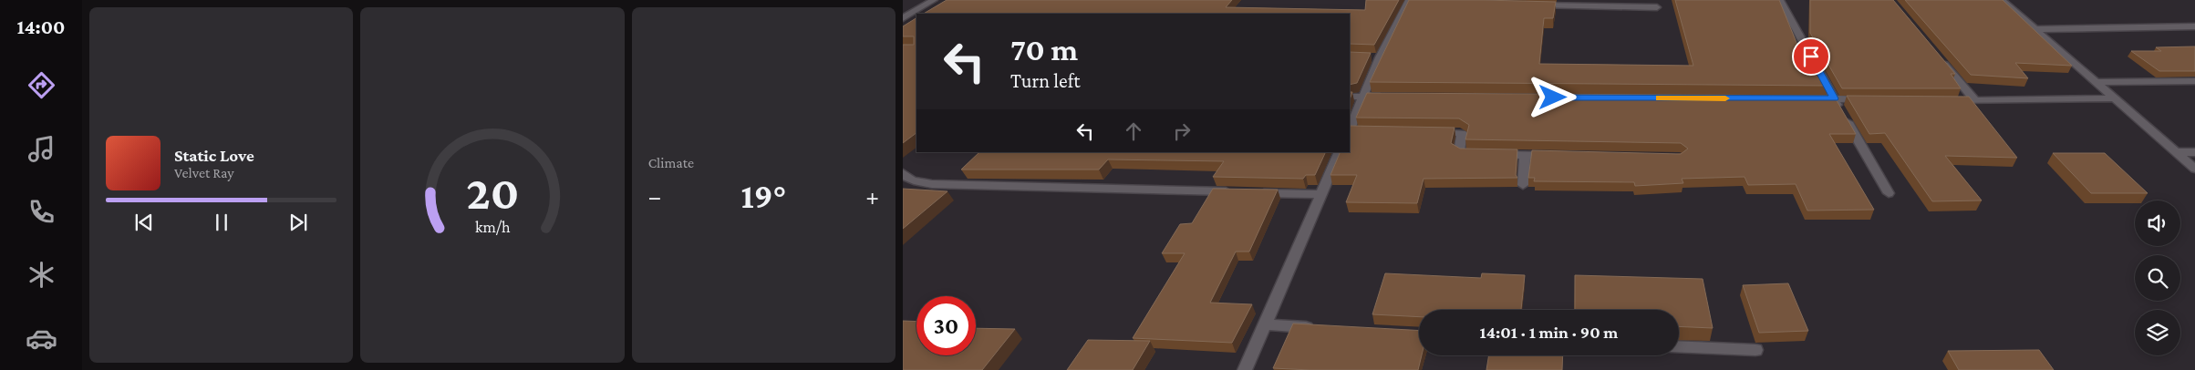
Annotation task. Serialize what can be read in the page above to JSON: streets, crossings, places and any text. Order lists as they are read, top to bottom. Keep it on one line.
{"page":{"tabs":"14:00","tile":"Climate","turn":["70 m","Turn left"],"song":["Static Love","Velvet Ray"],"heat":["−","19°","+"],"limit":"30","trip":"14:01 · 1 min · 90 m","gauge":["20","km/h"]}}
